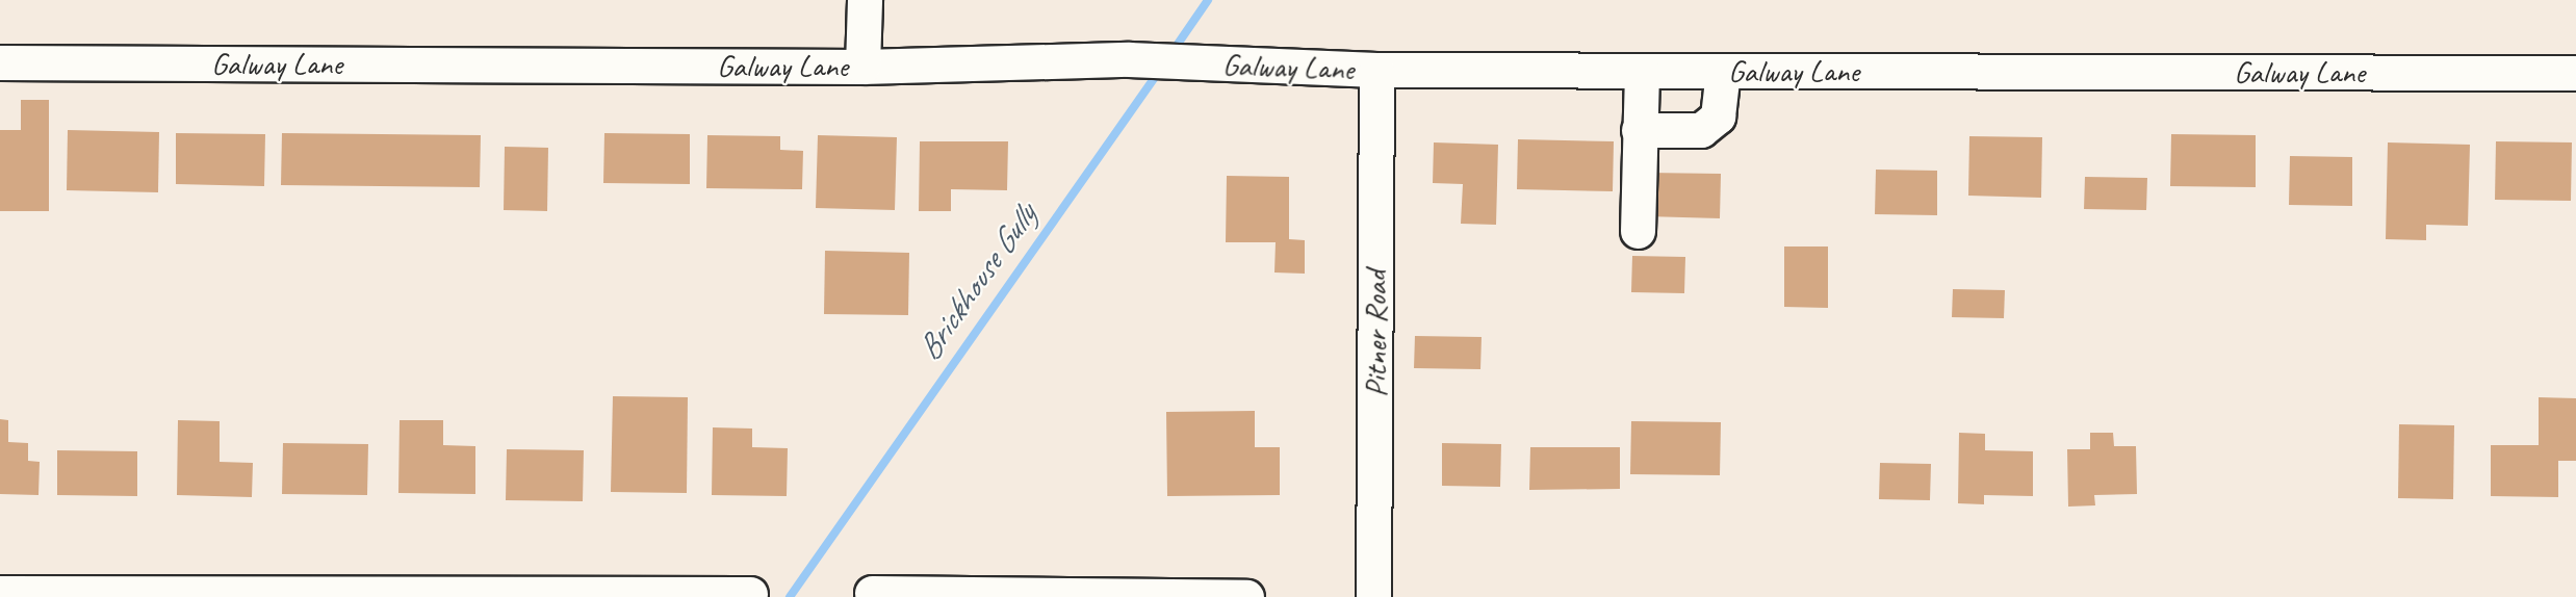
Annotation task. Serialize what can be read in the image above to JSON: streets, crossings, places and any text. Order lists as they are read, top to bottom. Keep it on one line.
{"streets":{"street":["Galway Lane","Pitner Road"]},"crossings":[["Galway Lane","Pitner Road"]],"water":["Brickhouse Gully"]}
